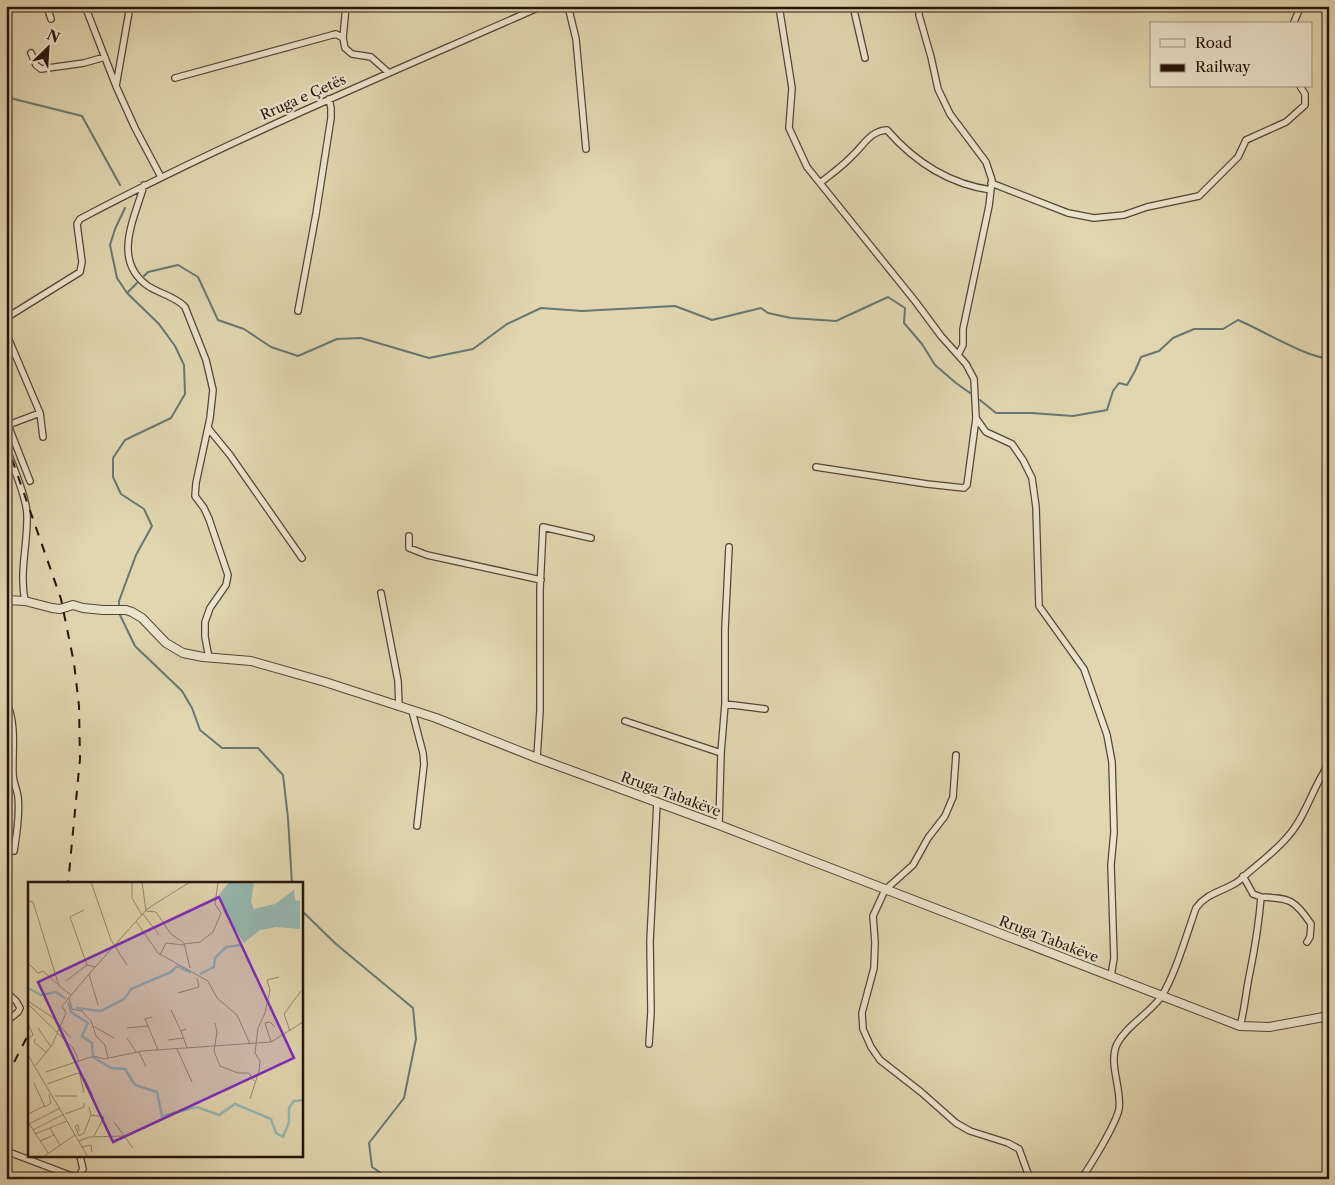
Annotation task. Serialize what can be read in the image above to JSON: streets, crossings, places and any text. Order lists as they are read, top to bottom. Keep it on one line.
{"streets":{"street":["Rruga e Çetës","Rruga Tabakëve"]},"legend":["Road","Railway"],"north":"top right"}
